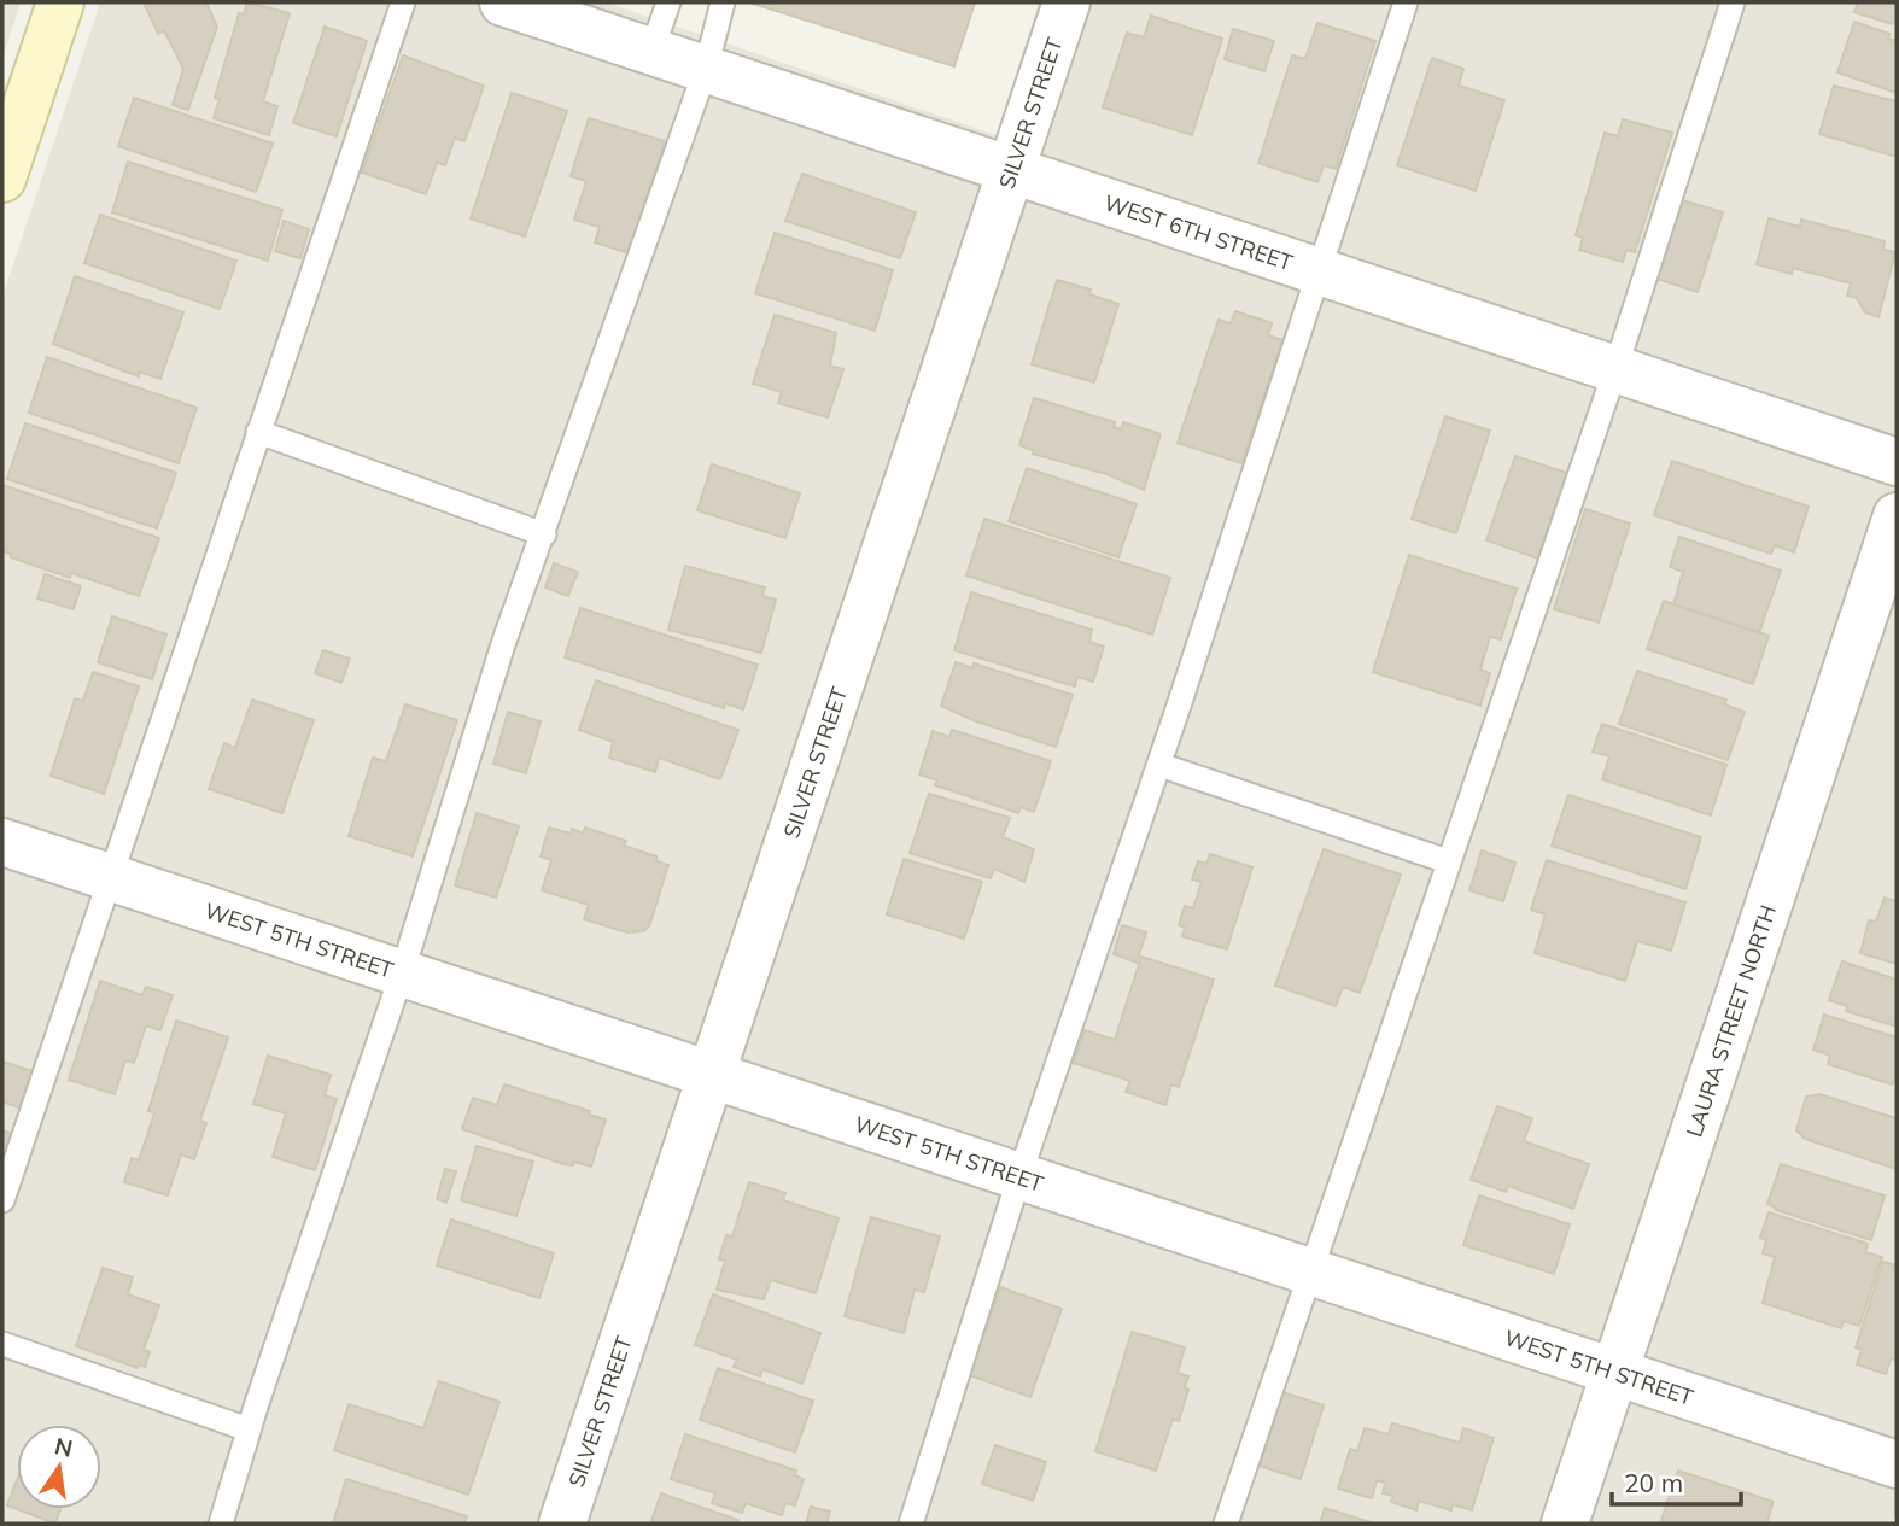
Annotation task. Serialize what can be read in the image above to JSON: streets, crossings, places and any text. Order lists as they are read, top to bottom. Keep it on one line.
{"streets":{"street":["SILVER STREET","WEST 6TH STREET","WEST 5TH STREET","LAURA STREET NORTH"]},"crossings":[["SILVER STREET","WEST 6TH STREET"],["SILVER STREET","WEST 5TH STREET"],["WEST 5TH STREET","LAURA STREET NORTH"]],"scale_bar":"20 m","north":"top"}
